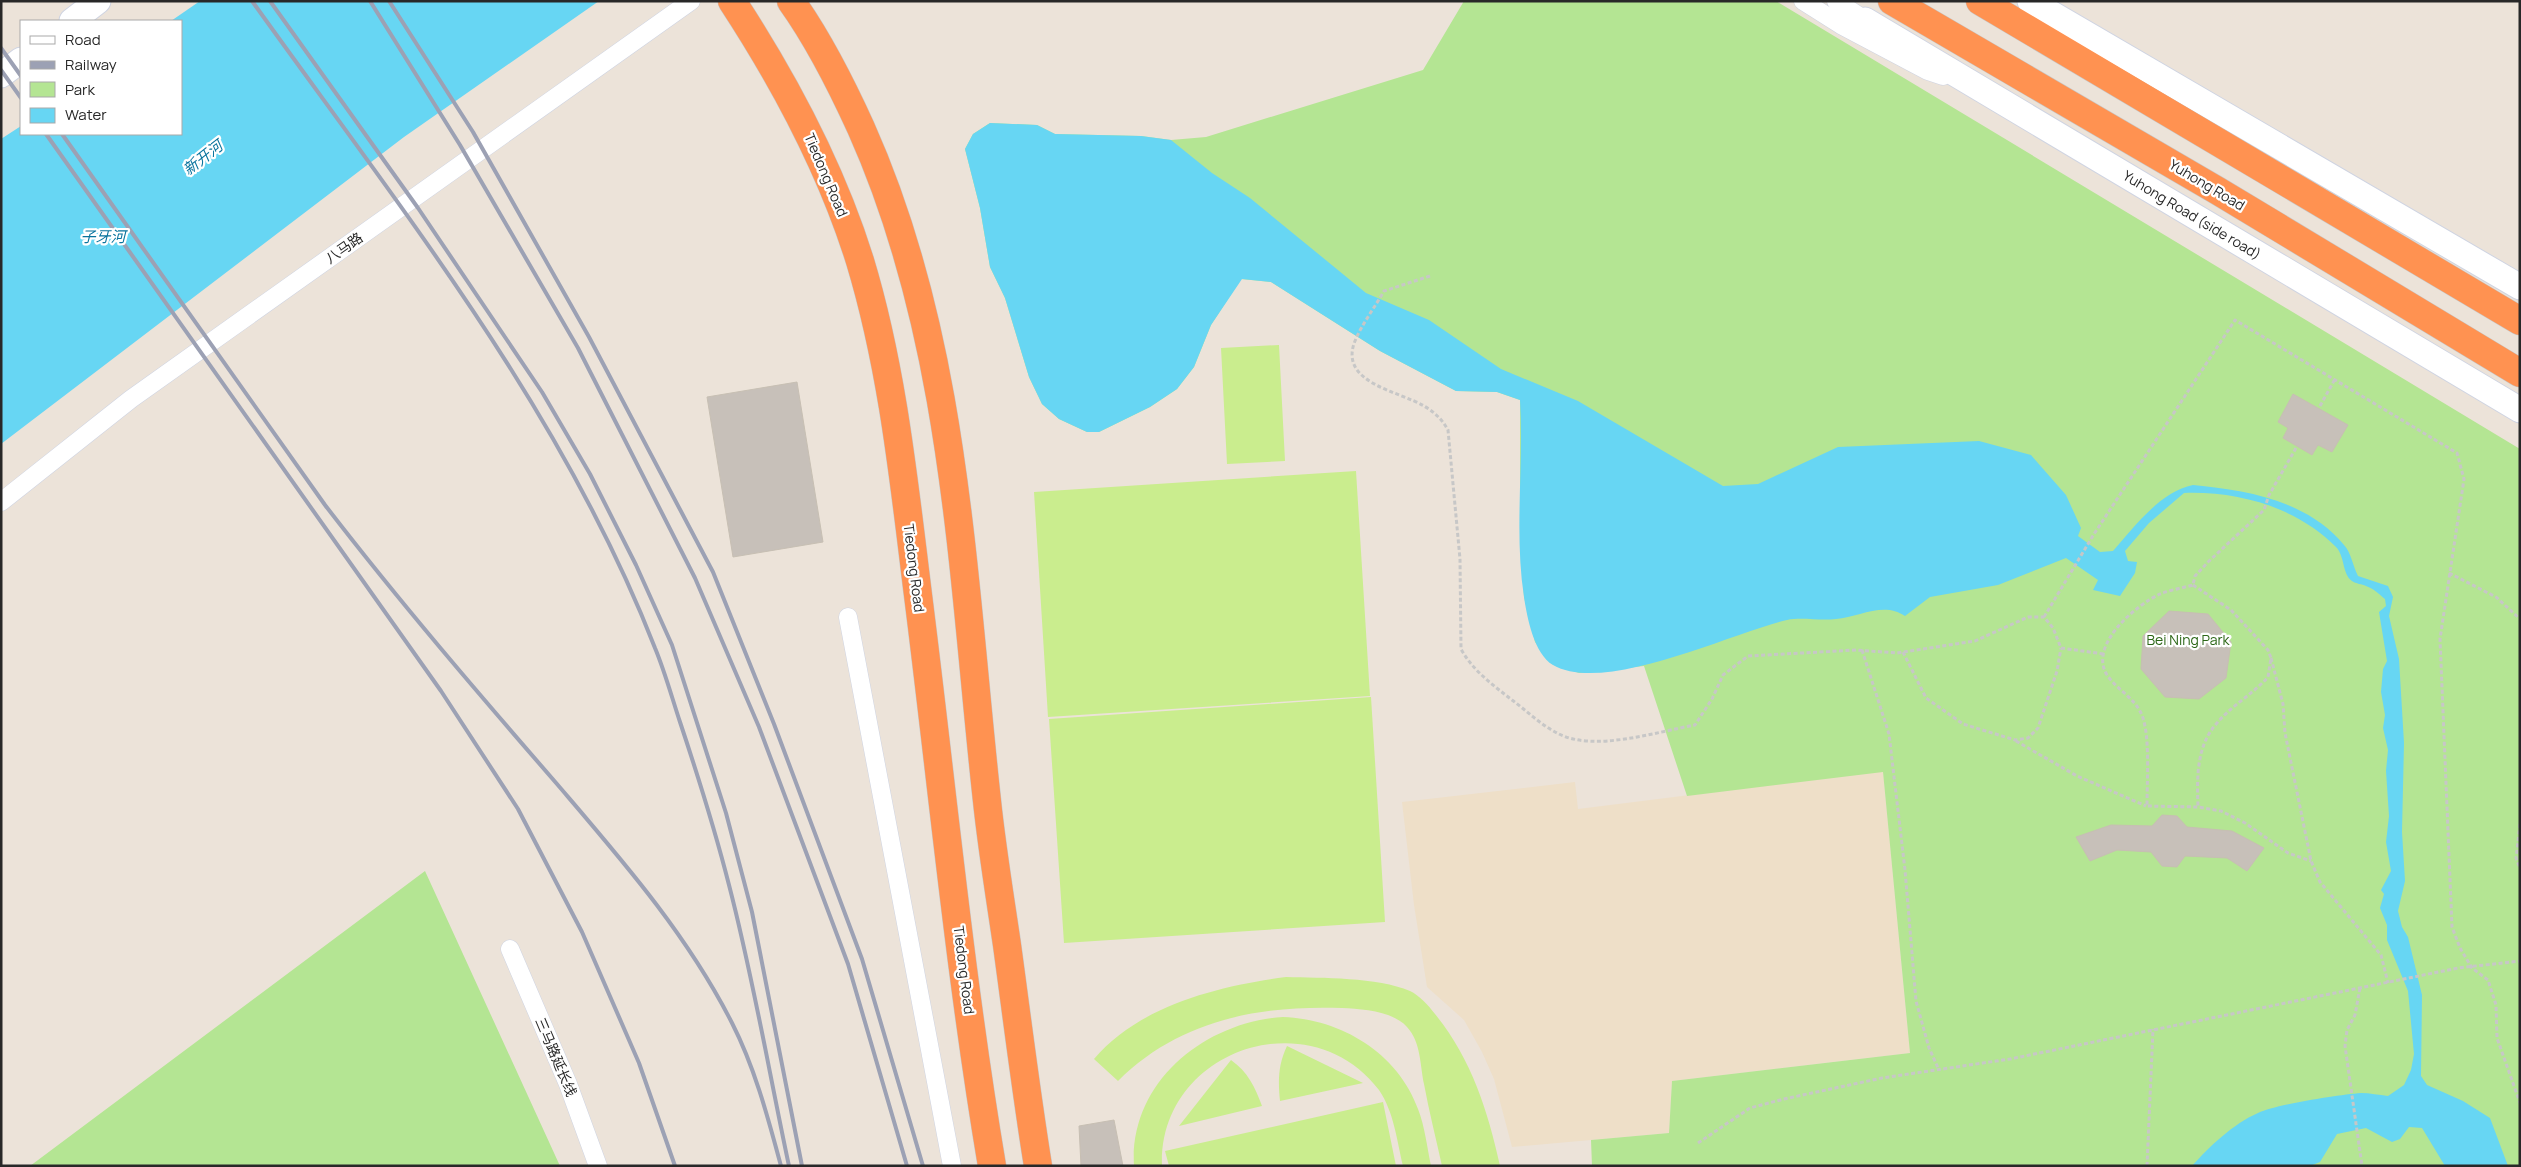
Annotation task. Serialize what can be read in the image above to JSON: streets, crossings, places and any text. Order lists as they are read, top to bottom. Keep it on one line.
{"streets":{"highway":["Tiedong Road","Yuhong Road"],"main road":["Yuhong Road (side road)"],"street":["八马路","三马路延长线"]},"water":["新开河","子牙河"],"parks":["Bei Ning Park"],"legend":["Road","Railway","Park","Water"]}
